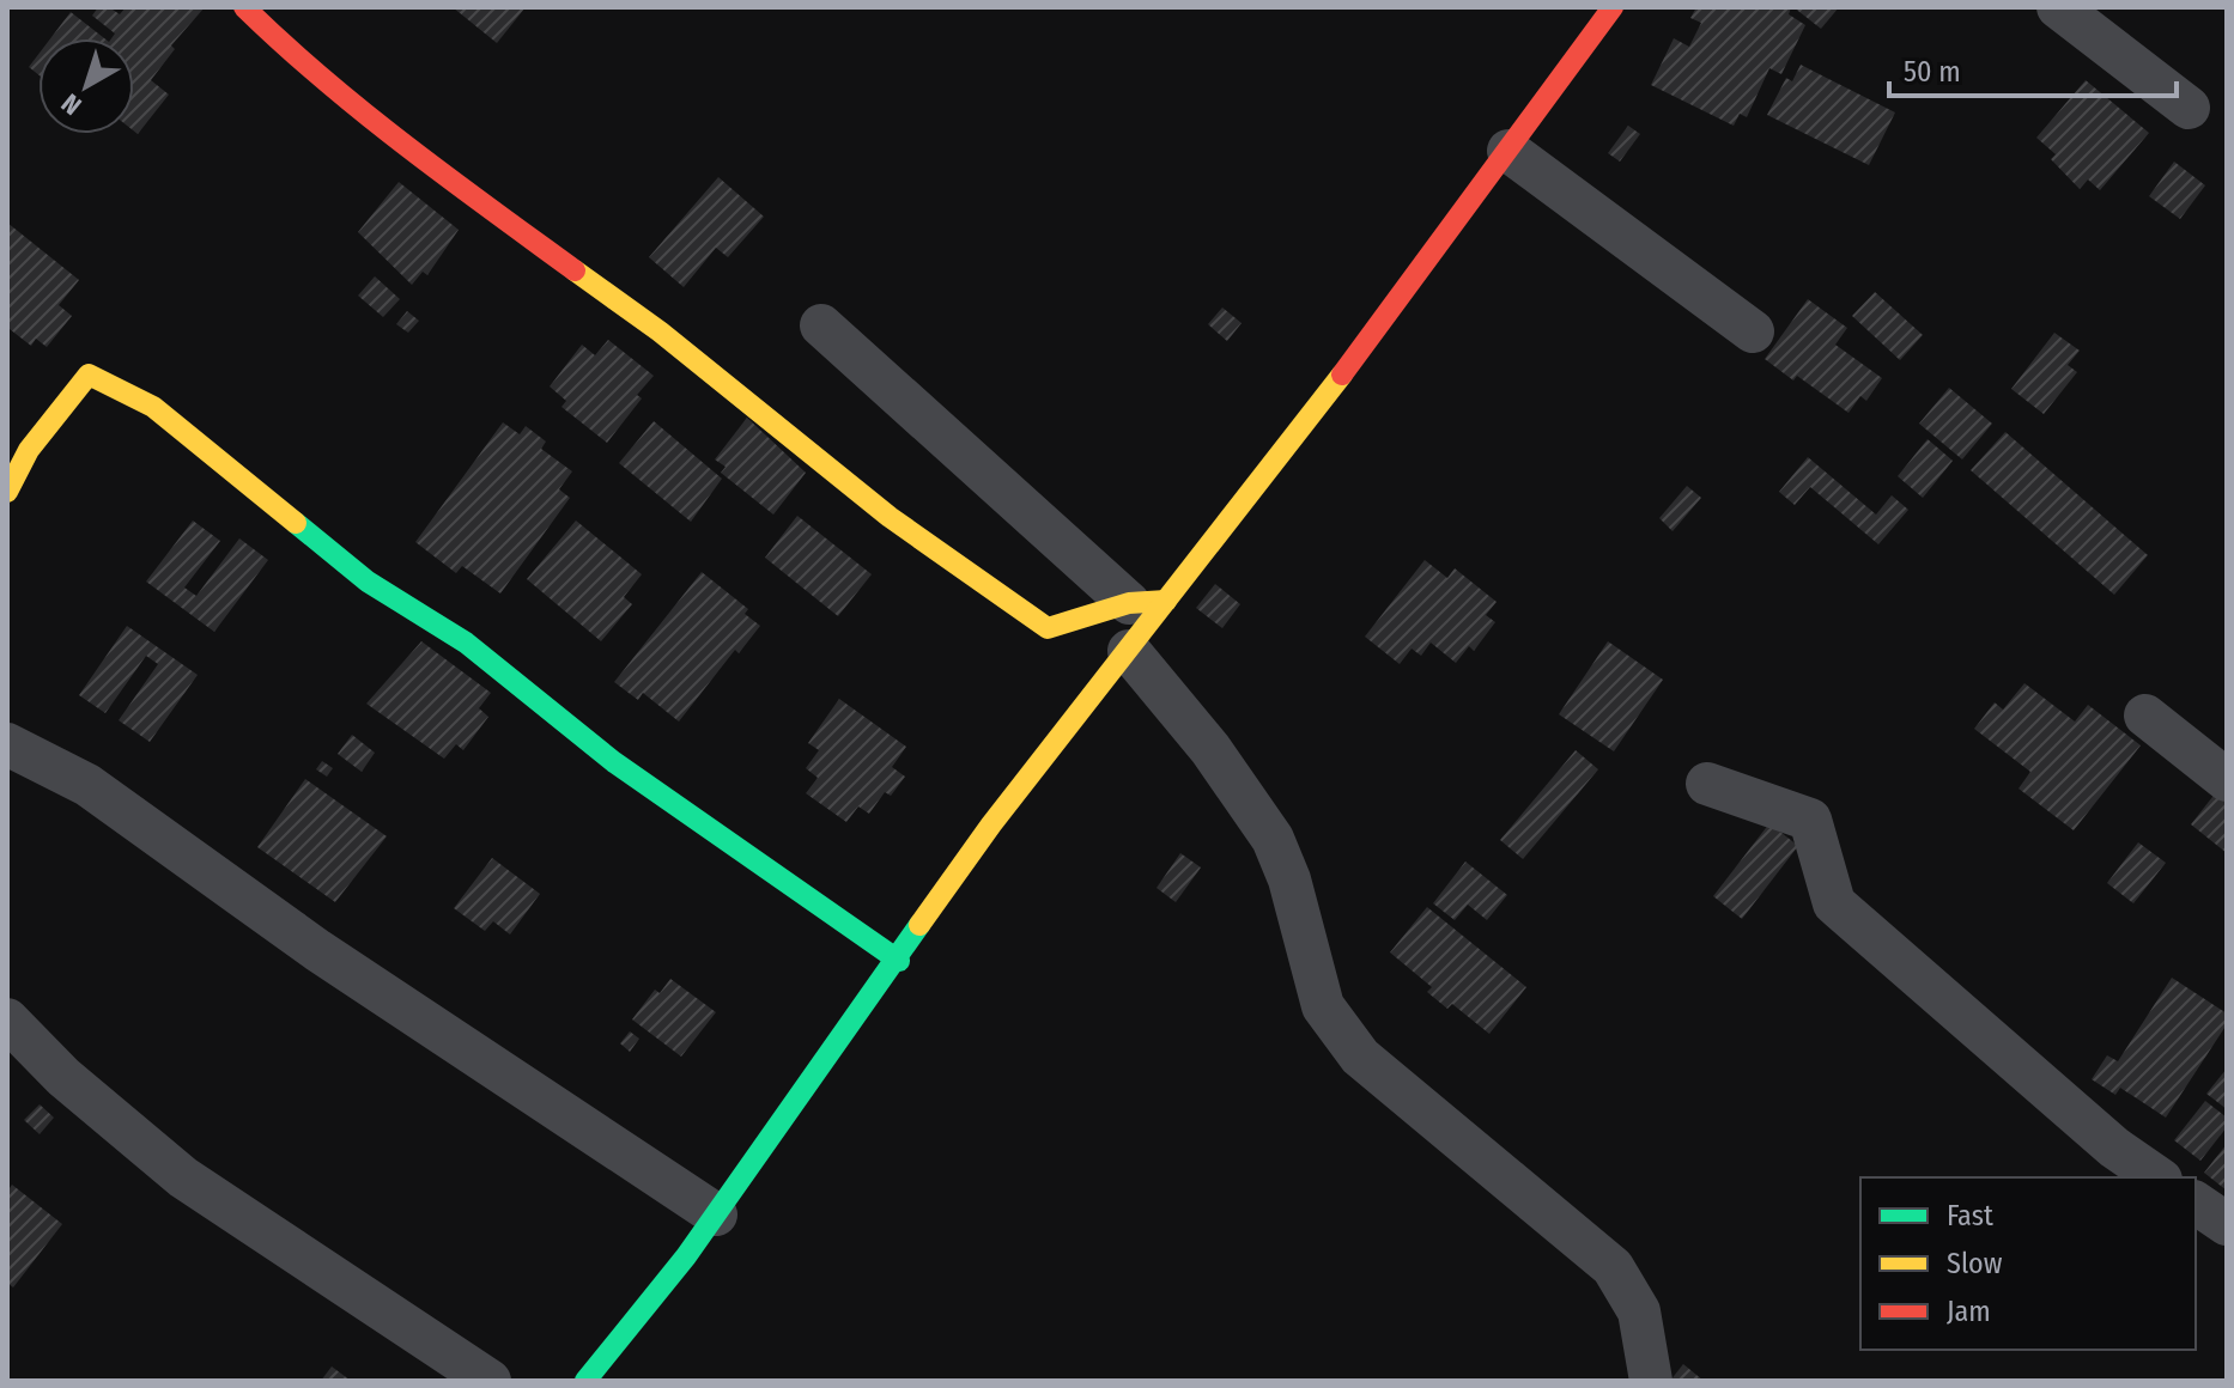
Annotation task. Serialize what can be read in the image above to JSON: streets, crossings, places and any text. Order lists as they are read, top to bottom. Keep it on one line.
{"legend":["Fast","Slow","Jam"],"scale_bar":"50 m","north":"bottom left"}
